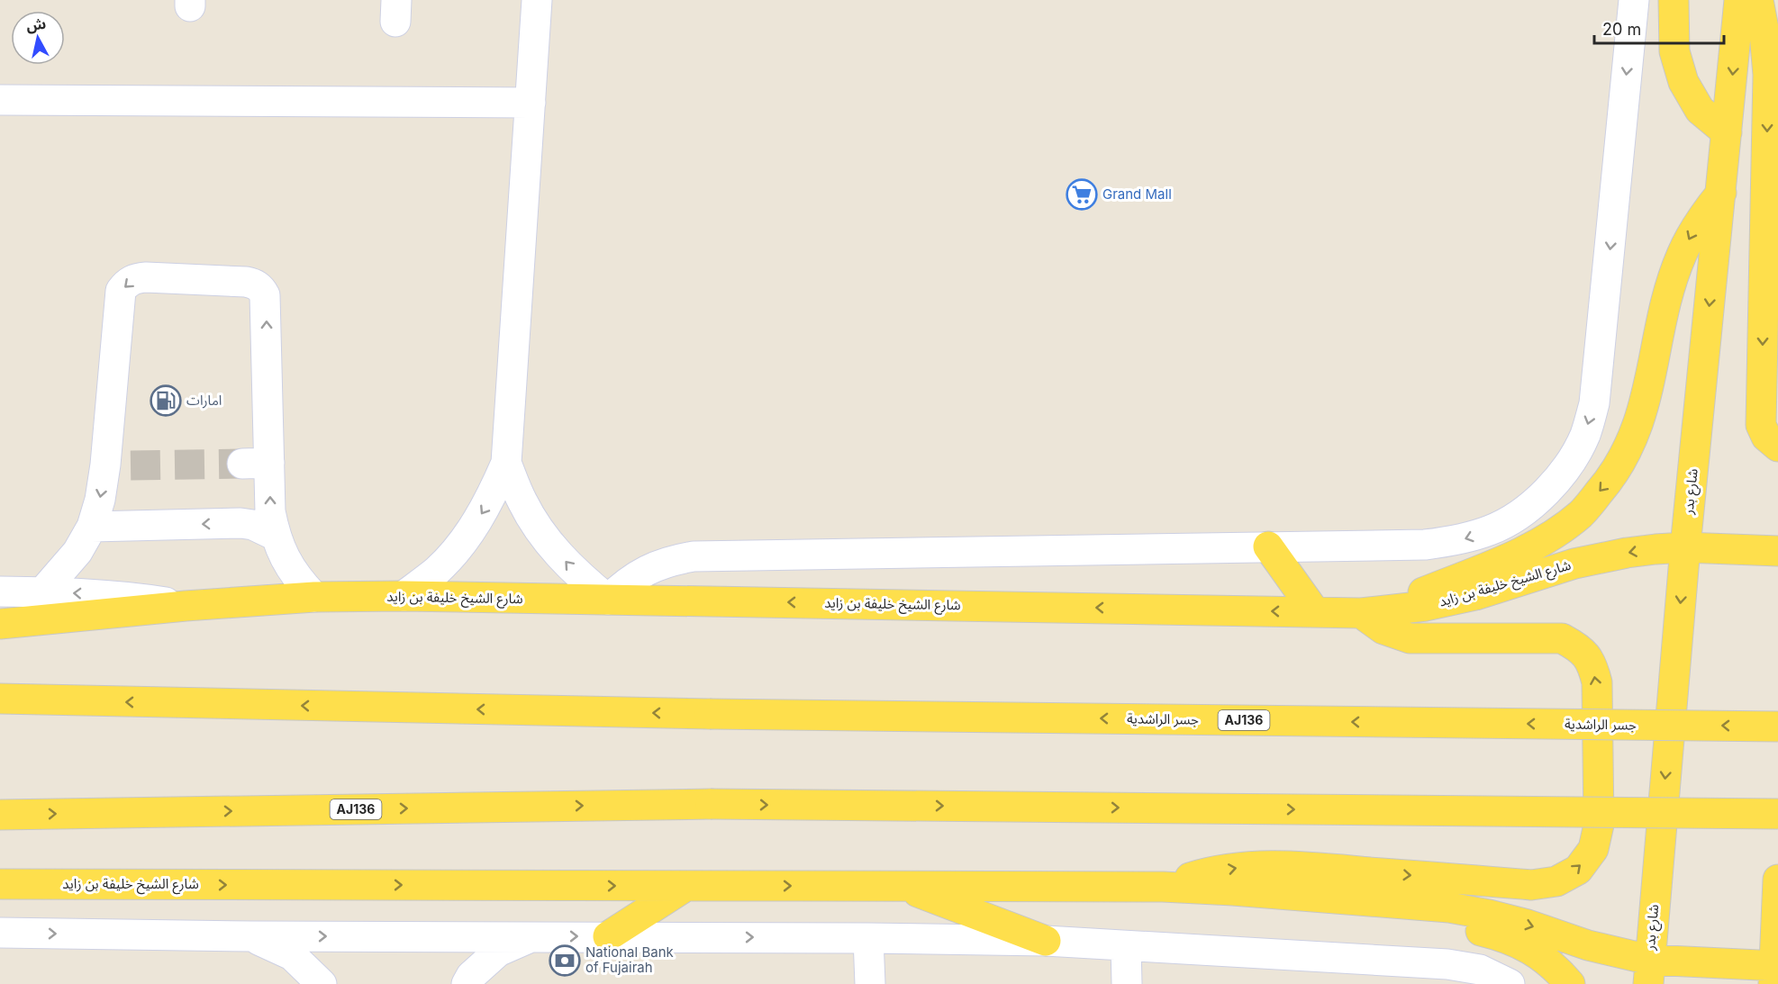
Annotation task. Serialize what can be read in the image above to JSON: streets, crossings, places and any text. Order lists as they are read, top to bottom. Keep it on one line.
{"streets":{"main road":["شارع بدر","شارع الشيخ خليفة بن زايد","جسر الراشدية","AJ136"]},"crossings":[["شارع بدر","شارع الشيخ خليفة بن زايد"]],"places":{"supermarket":["Grand Mall"],"fuel station":["امارات"],"bank":["National Bank of Fujairah"]},"scale_bar":"20 m","north":"top"}
